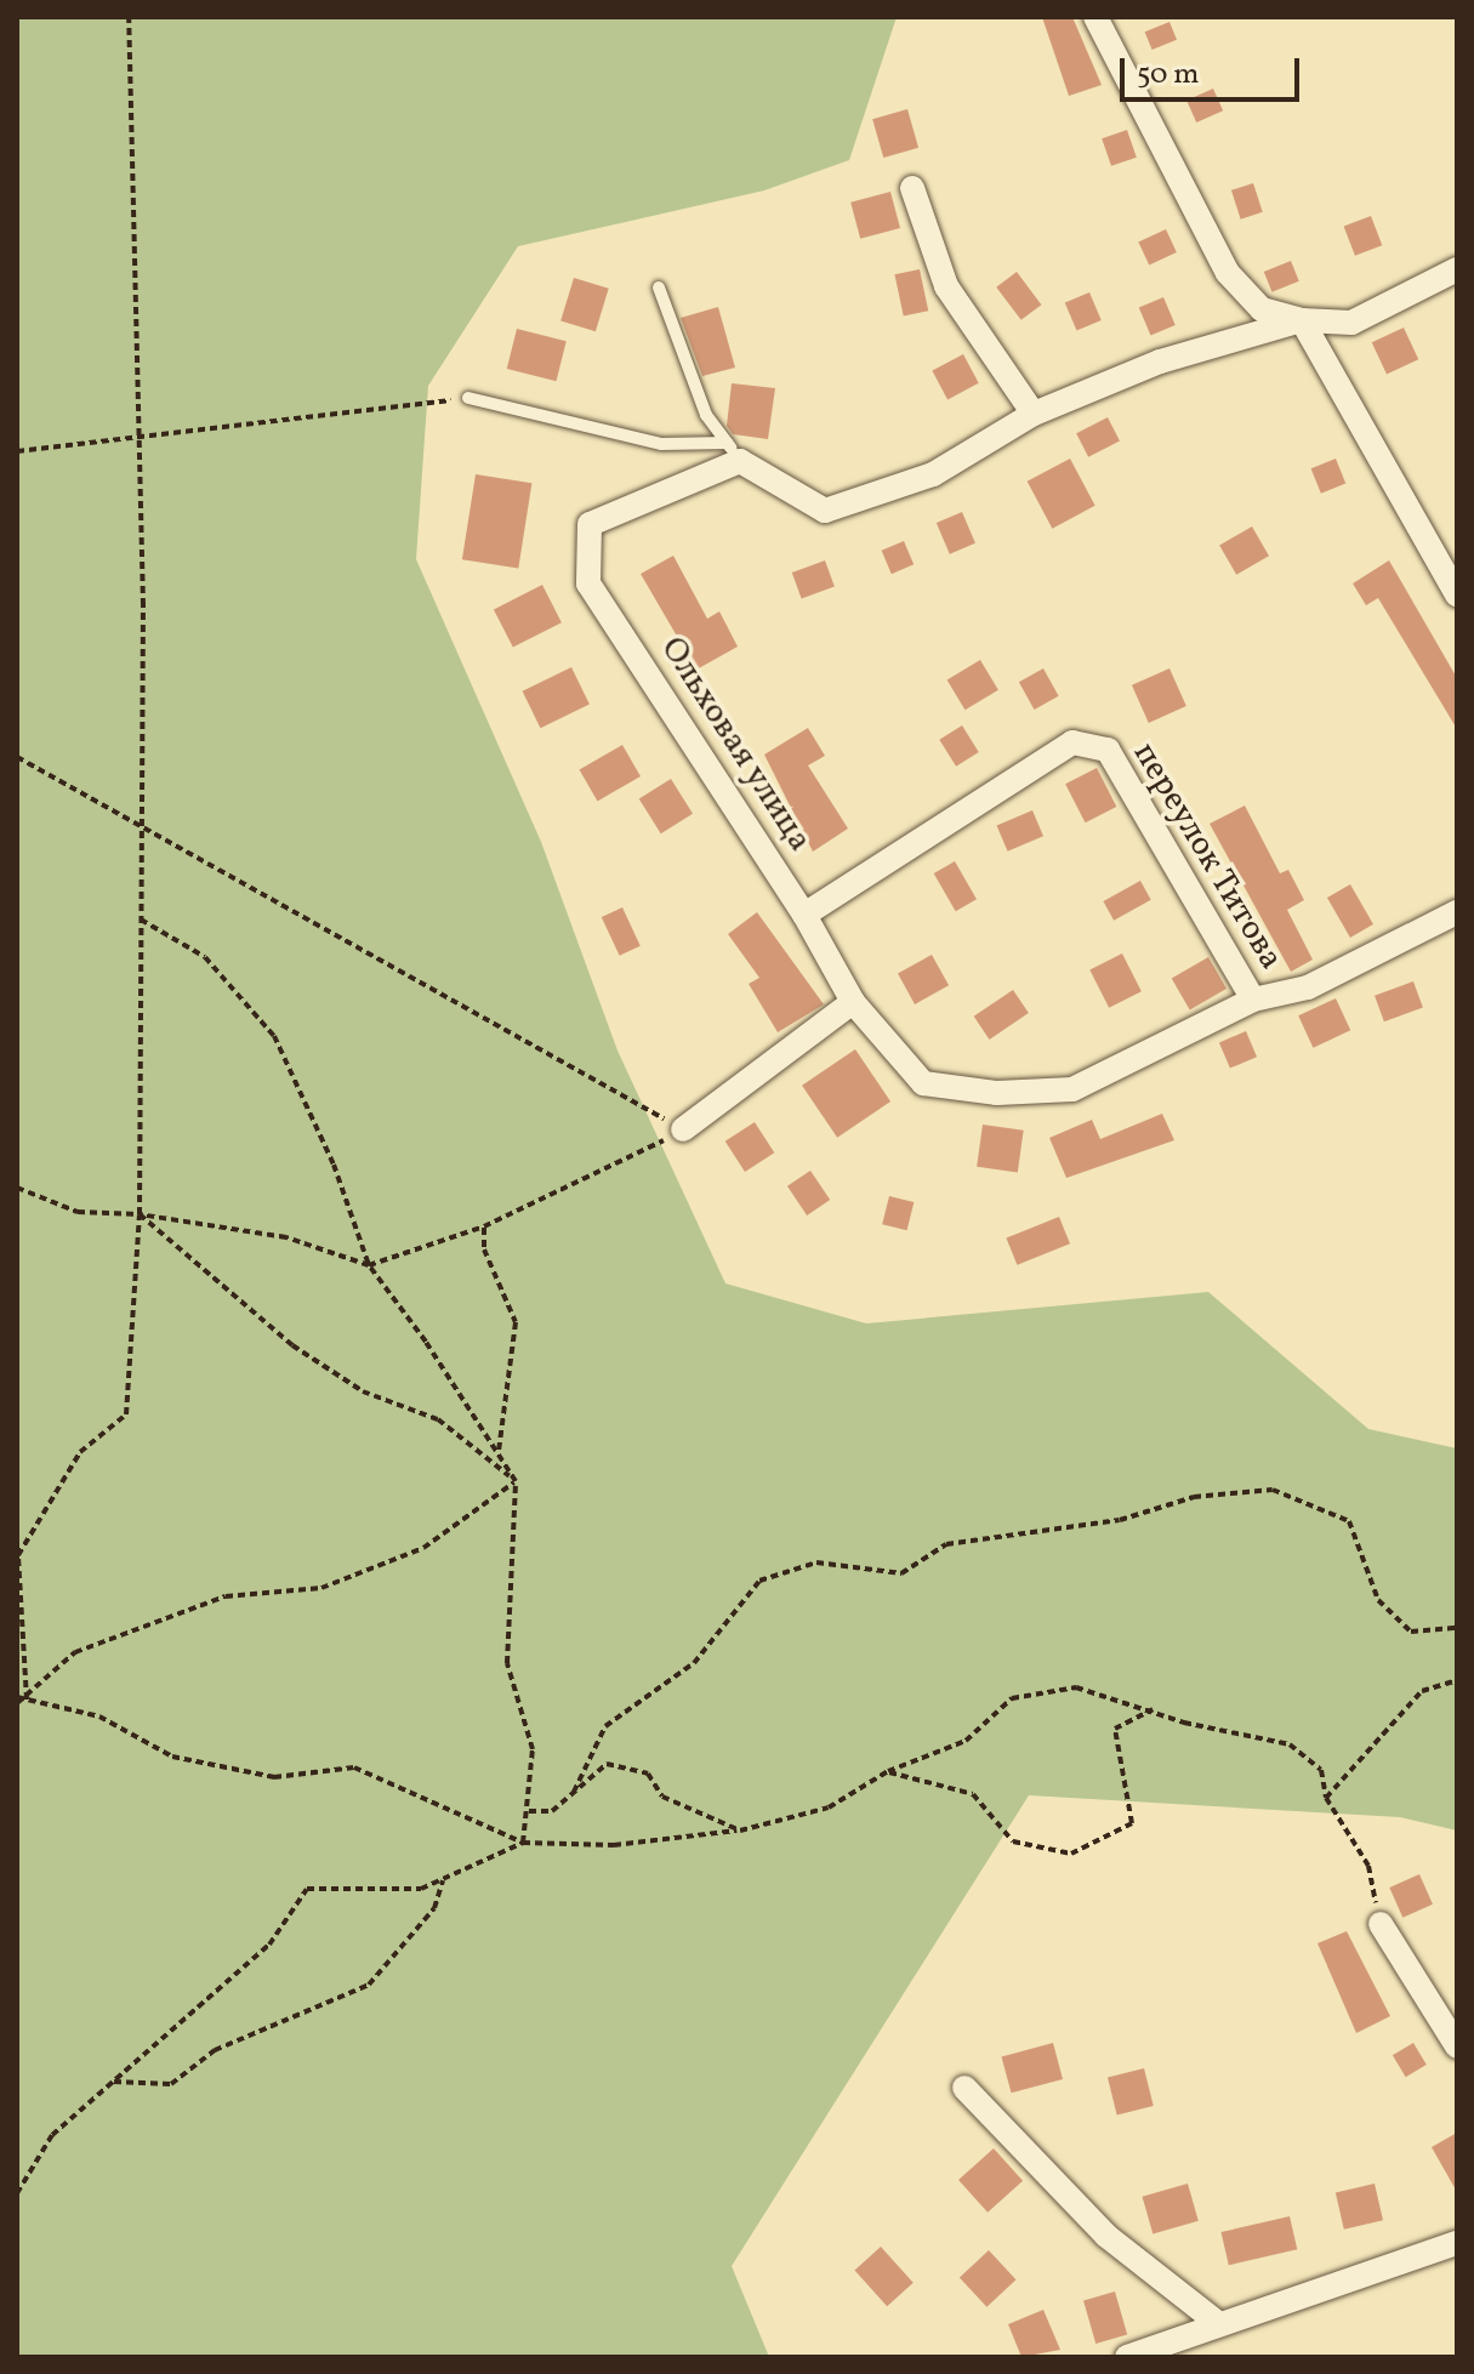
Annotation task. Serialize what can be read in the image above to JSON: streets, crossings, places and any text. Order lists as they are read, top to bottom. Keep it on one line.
{"streets":{"street":["Ольховая улица","переулок Титова"]},"crossings":[["Ольховая улица","переулок Титова"]],"scale_bar":"50 m"}
